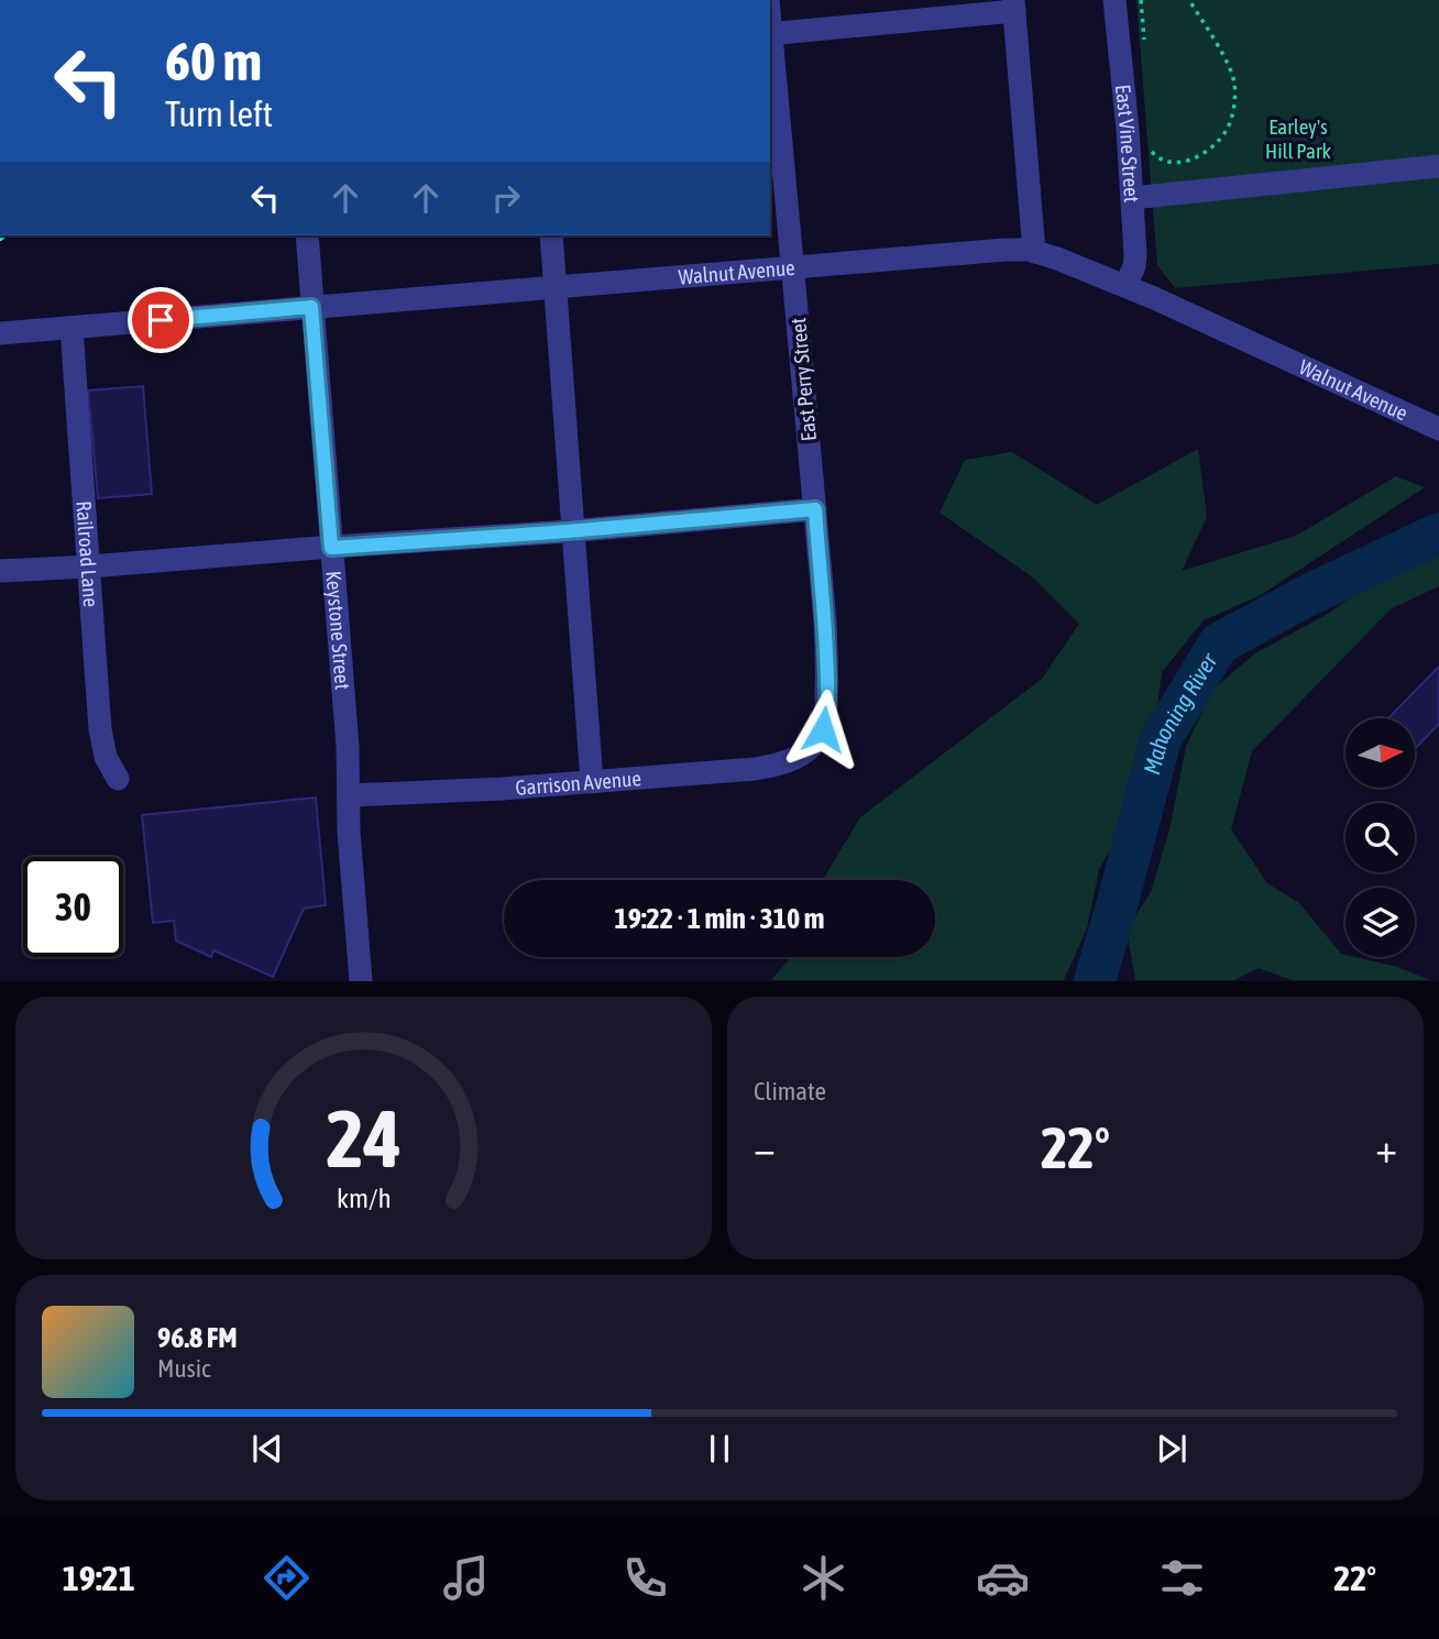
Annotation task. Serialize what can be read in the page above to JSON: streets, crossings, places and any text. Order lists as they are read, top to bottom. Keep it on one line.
{"streets":{"street":["East Vine Street","Walnut Avenue","East Perry Street","Railroad Lane","Keystone Street","Garrison Avenue"]},"crossings":[["East Vine Street","Walnut Avenue"],["Walnut Avenue","East Perry Street"],["Walnut Avenue","Railroad Lane"],["Walnut Avenue","Keystone Street"],["East Perry Street","Garrison Avenue"],["Keystone Street","Garrison Avenue"]],"water":["Mahoning River"],"parks":["Earley's Hill Park"],"north":"right","page":{"turn":["60 m","Turn left"],"limit":"30","trip":"19:22 · 1 min · 310 m","tile":"Climate","heat":["−","22°","+"],"song":["96.8 FM","Music"],"tabs":["19:21","22°"],"gauge":["24","km/h"]}}
